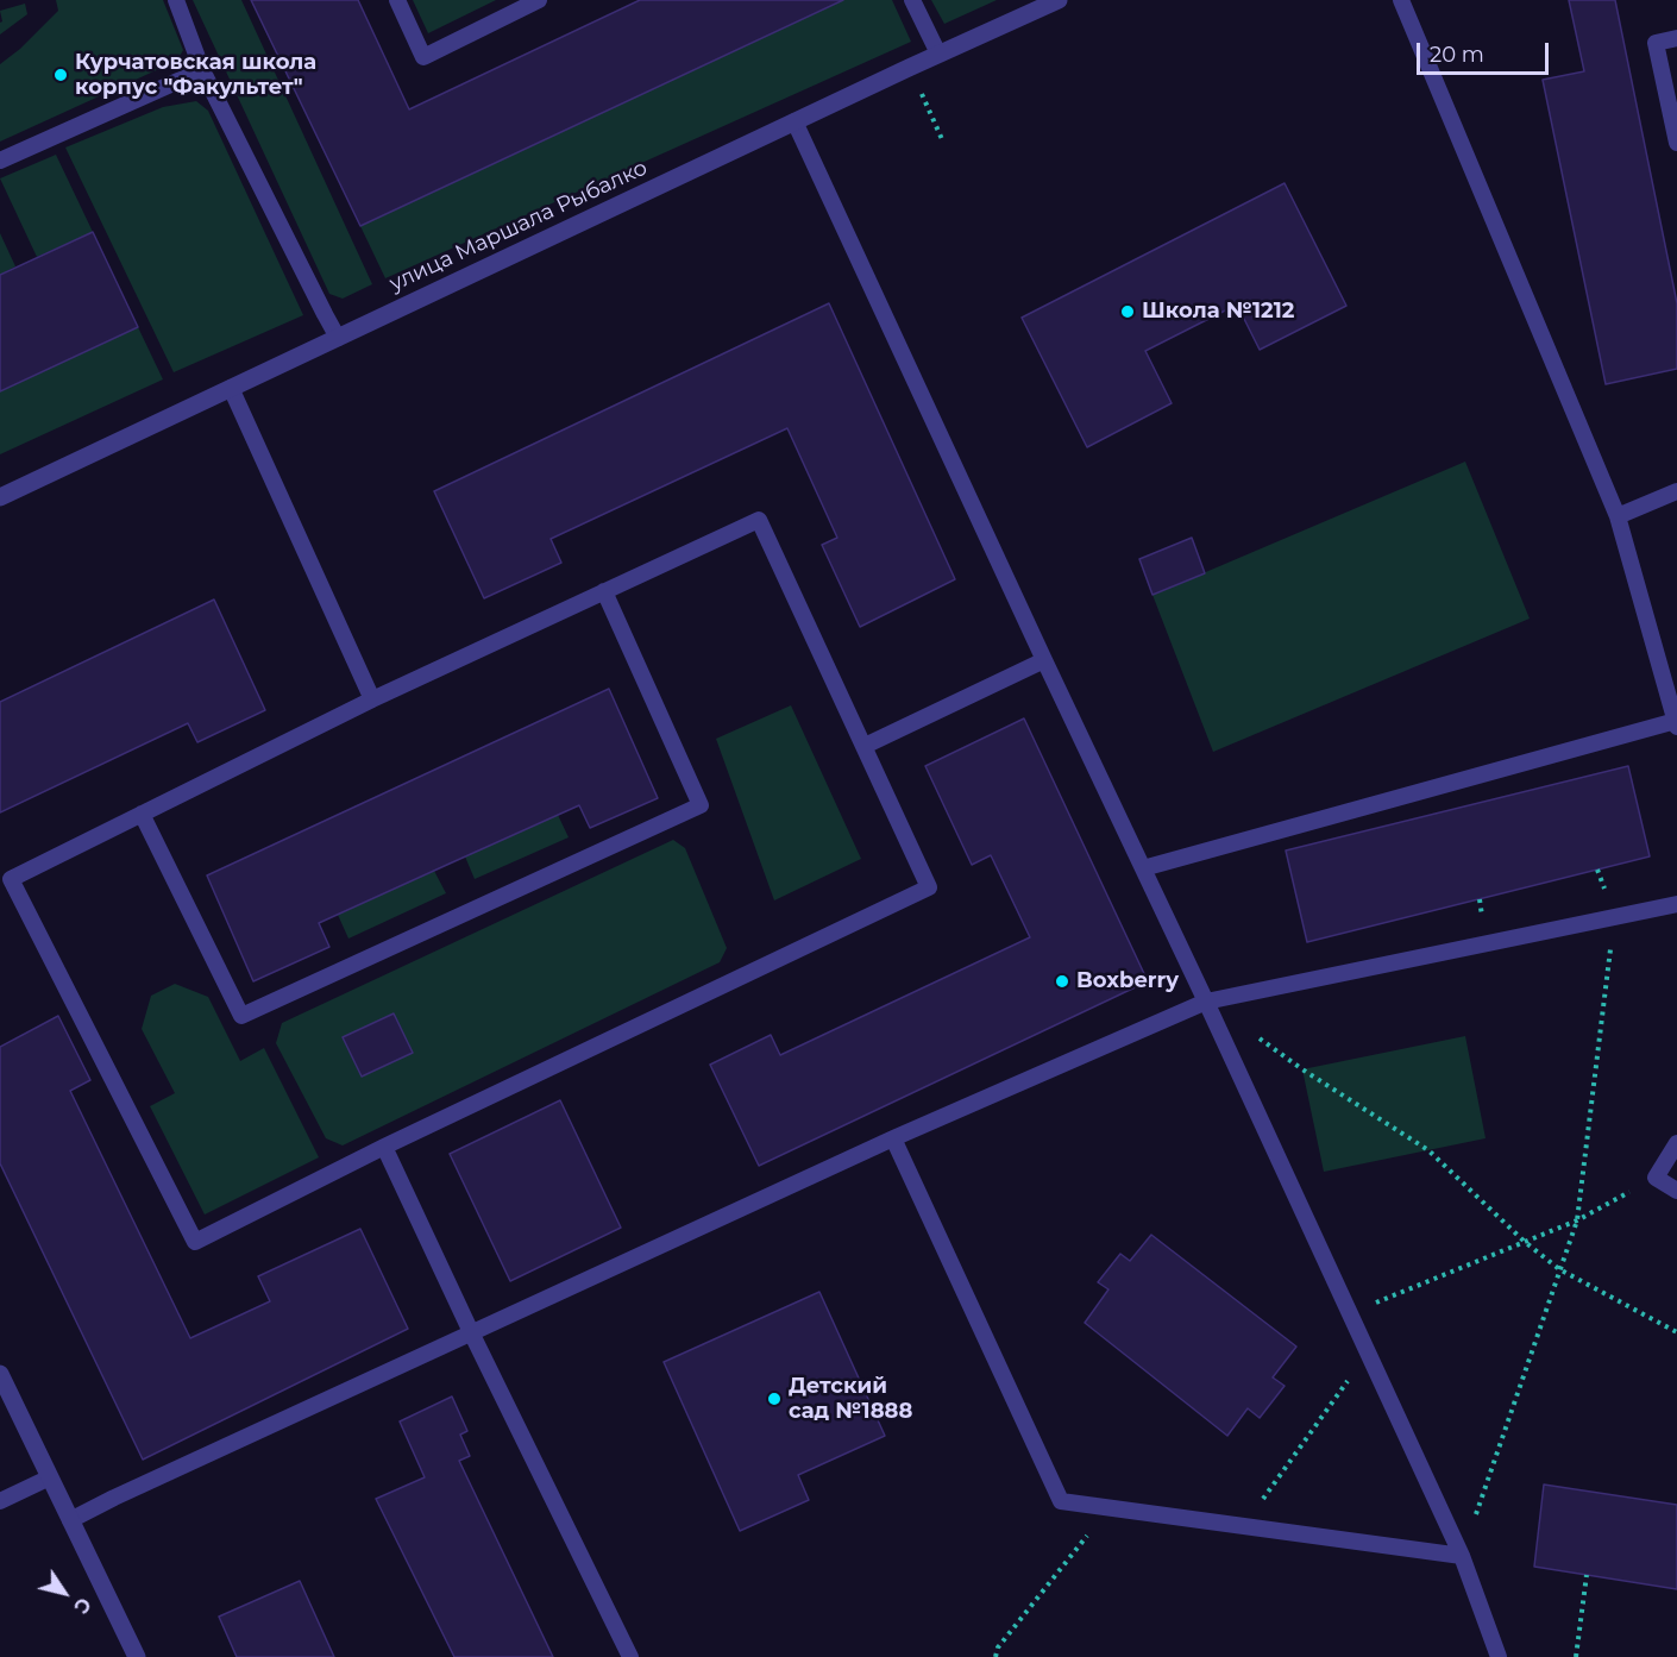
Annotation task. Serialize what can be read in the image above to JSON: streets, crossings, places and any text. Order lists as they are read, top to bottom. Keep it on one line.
{"streets":{"street":["улица Маршала Рыбалко"]},"places":["Курчатовская школа корпус \"Факультет\"","Школа №1212","Boxberry","Детский сад №1888"],"scale_bar":"20 m","north":"bottom right"}
